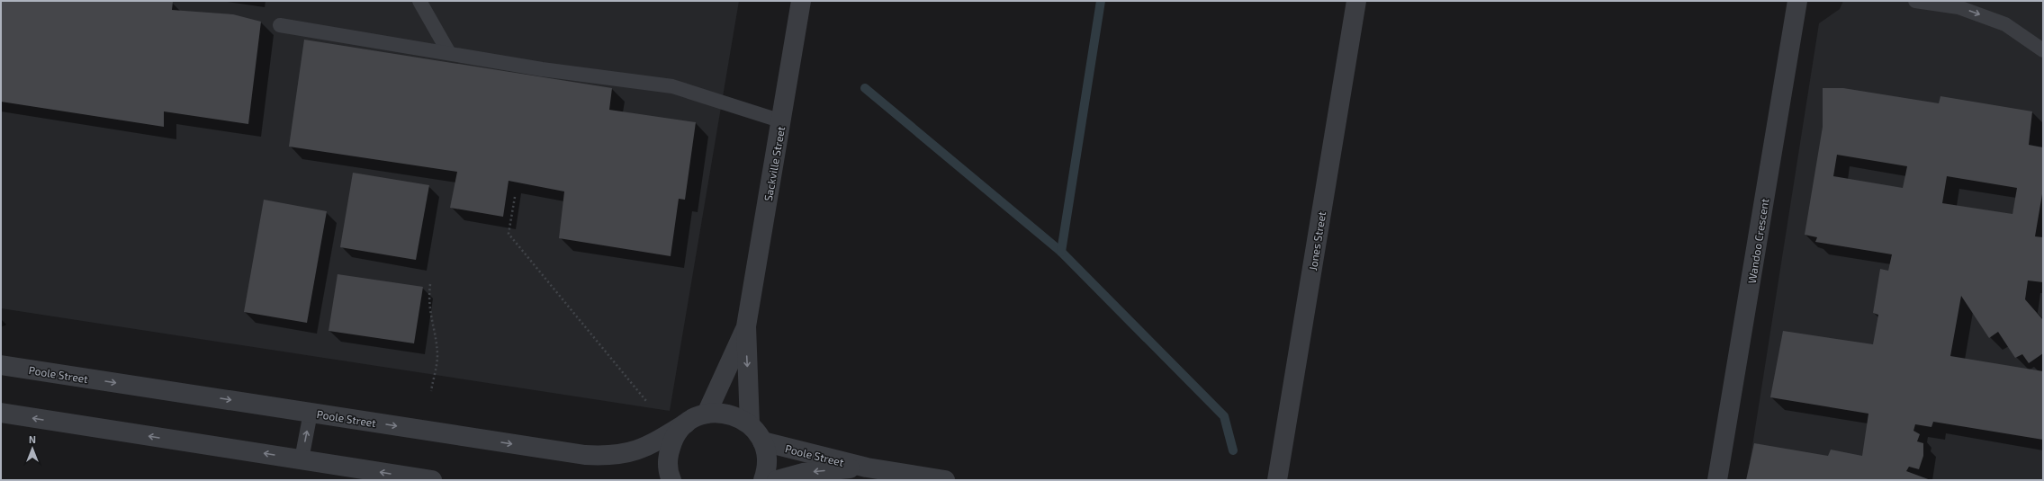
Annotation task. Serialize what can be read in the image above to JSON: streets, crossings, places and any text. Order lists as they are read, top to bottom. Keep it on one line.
{"streets":{"street":["Sackville Street","Jones Street","Wandoo Crescent","Poole Street"]},"crossings":[["Sackville Street","Poole Street"]],"north":"top"}
